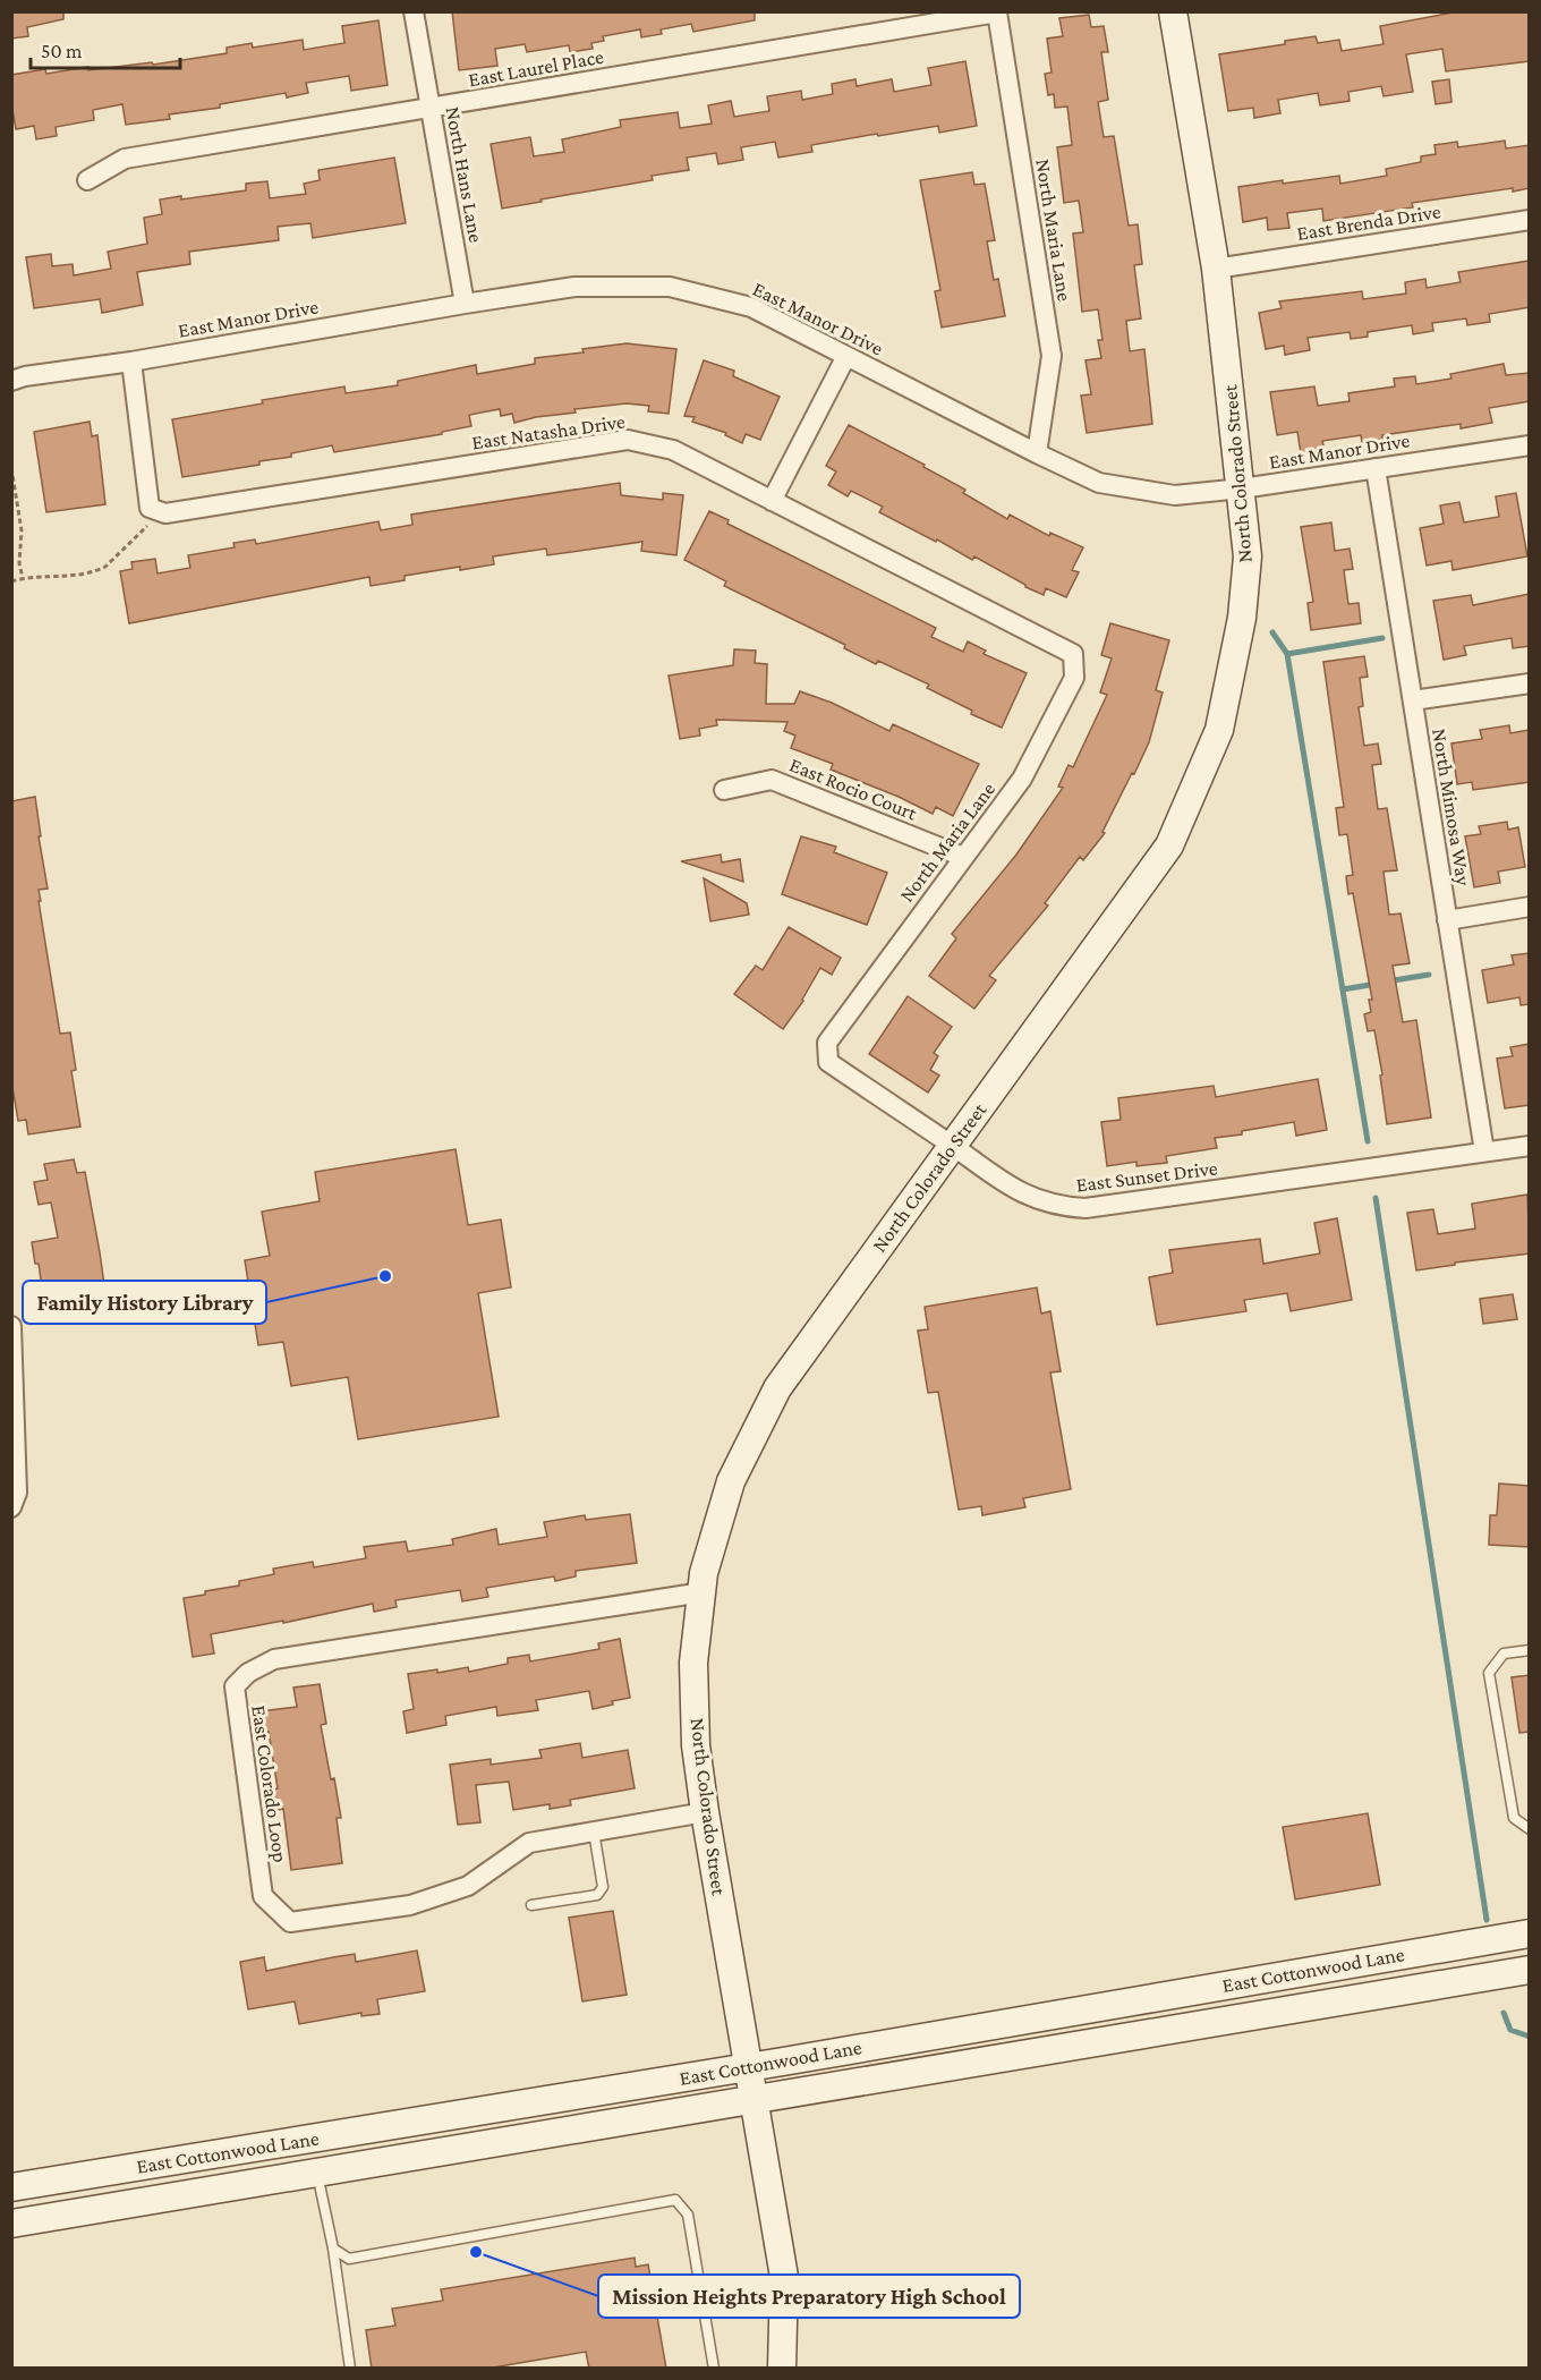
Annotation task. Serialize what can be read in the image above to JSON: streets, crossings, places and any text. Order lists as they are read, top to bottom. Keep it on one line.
{"streets":{"main road":["North Colorado Street","East Cottonwood Lane"],"street":["East Laurel Place","North Hans Lane","East Brenda Drive","North Maria Lane","East Manor Drive","East Natasha Drive","East Rocio Court","North Mimosa Way","East Sunset Drive","East Colorado Loop"]},"crossings":[["East Laurel Place","North Hans Lane"],["East Laurel Place","North Maria Lane"],["North Hans Lane","East Manor Drive"],["East Brenda Drive","North Colorado Street"],["North Maria Lane","East Manor Drive"],["North Maria Lane","East Natasha Drive"],["North Maria Lane","East Rocio Court"],["North Maria Lane","East Sunset Drive"],["East Manor Drive","East Natasha Drive"],["East Manor Drive","North Colorado Street"],["East Manor Drive","North Mimosa Way"],["North Colorado Street","East Sunset Drive"],["North Colorado Street","East Colorado Loop"],["North Colorado Street","East Cottonwood Lane"],["North Mimosa Way","East Sunset Drive"]],"places":["Family History Library","Mission Heights Preparatory High School"],"scale_bar":"50 m"}
